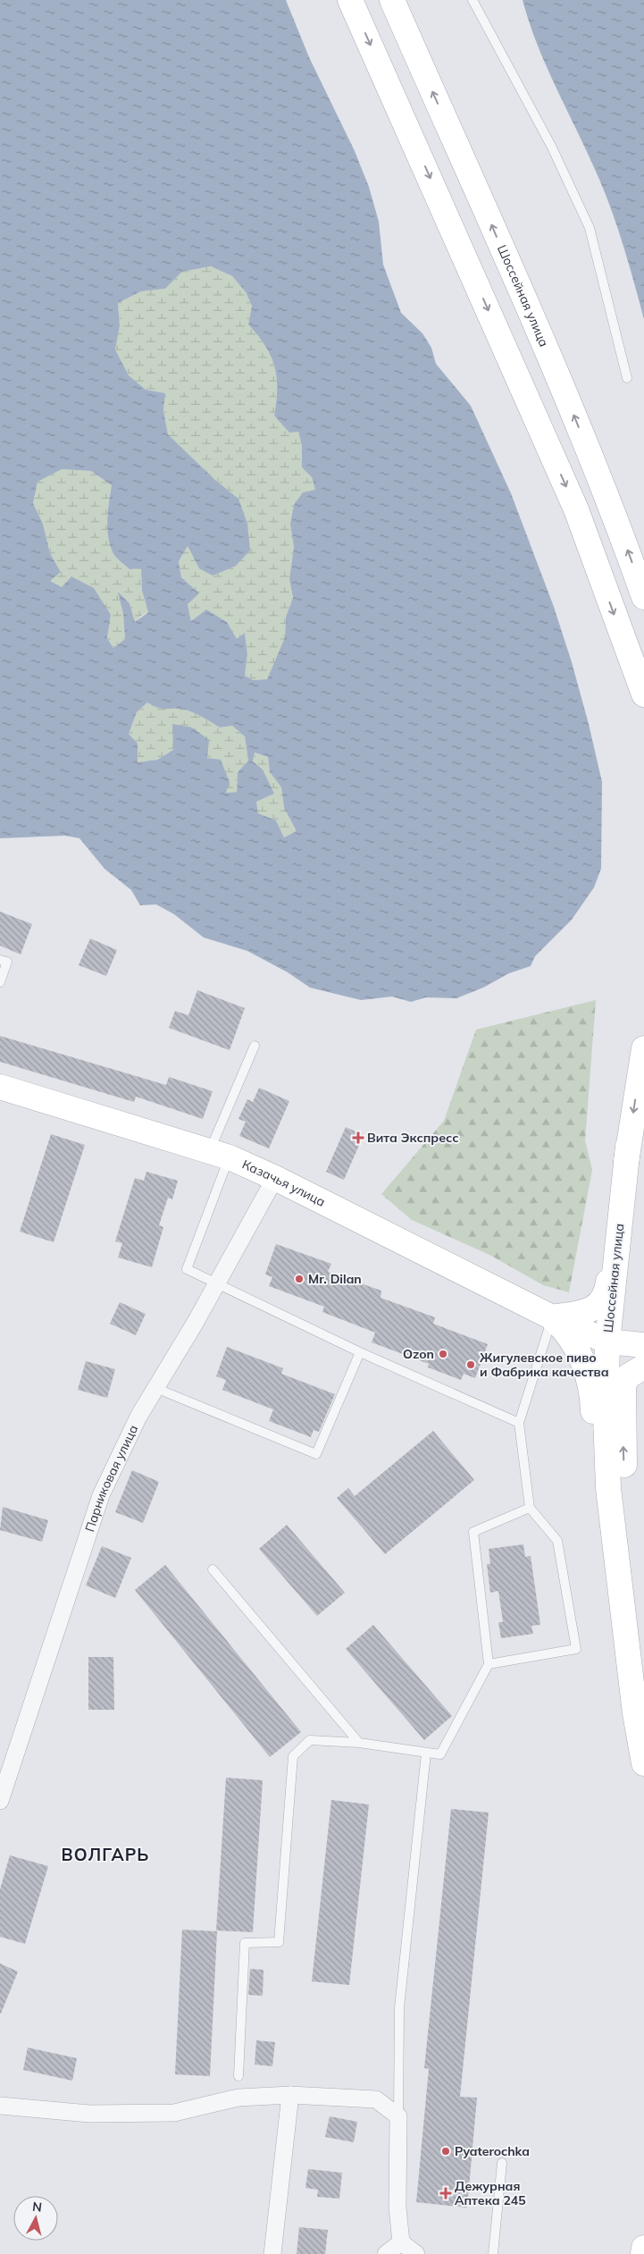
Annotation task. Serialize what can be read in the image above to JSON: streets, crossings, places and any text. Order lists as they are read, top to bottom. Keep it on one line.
{"streets":{"main road":["Шоссейная улица","Казачья улица"],"street":["Парниковая улица"]},"crossings":[["Шоссейная улица","Казачья улица"],["Казачья улица","Парниковая улица"]],"districts":["ВОЛГАРЬ"],"places":{"health":["Вита Экспресс","Дежурная Аптека 245"],"other":["Mr. Dilan","Ozon","Жигулевское пиво и Фабрика качества","Pyaterochka"]},"north":"top"}
